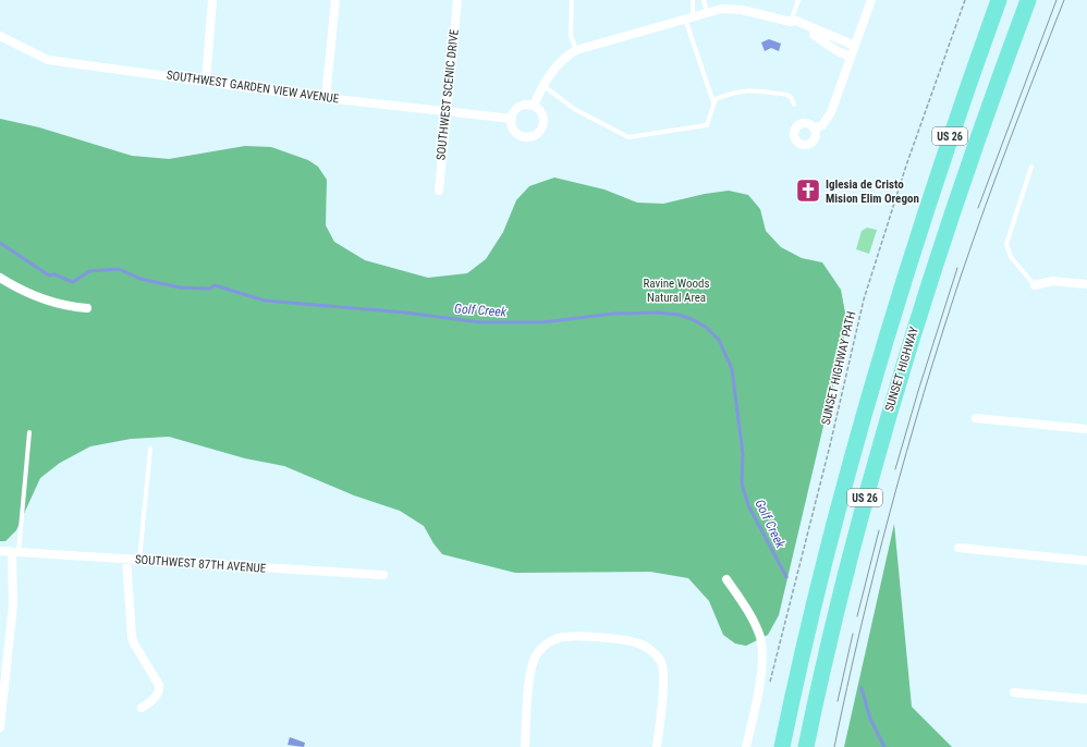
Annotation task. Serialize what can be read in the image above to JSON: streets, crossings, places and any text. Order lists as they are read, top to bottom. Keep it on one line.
{"streets":{"highway":["US 26","SUNSET HIGHWAY"],"street":["SOUTHWEST GARDEN VIEW AVENUE","SOUTHWEST SCENIC DRIVE","SOUTHWEST 87TH AVENUE"],"path":["SUNSET HIGHWAY PATH"]},"crossings":[["SOUTHWEST GARDEN VIEW AVENUE","SOUTHWEST SCENIC DRIVE"]],"water":["Golf Creek"],"parks":["Ravine Woods Natural Area"],"places":{"church":["Iglesia de Cristo Mision Elim Oregon"]}}
